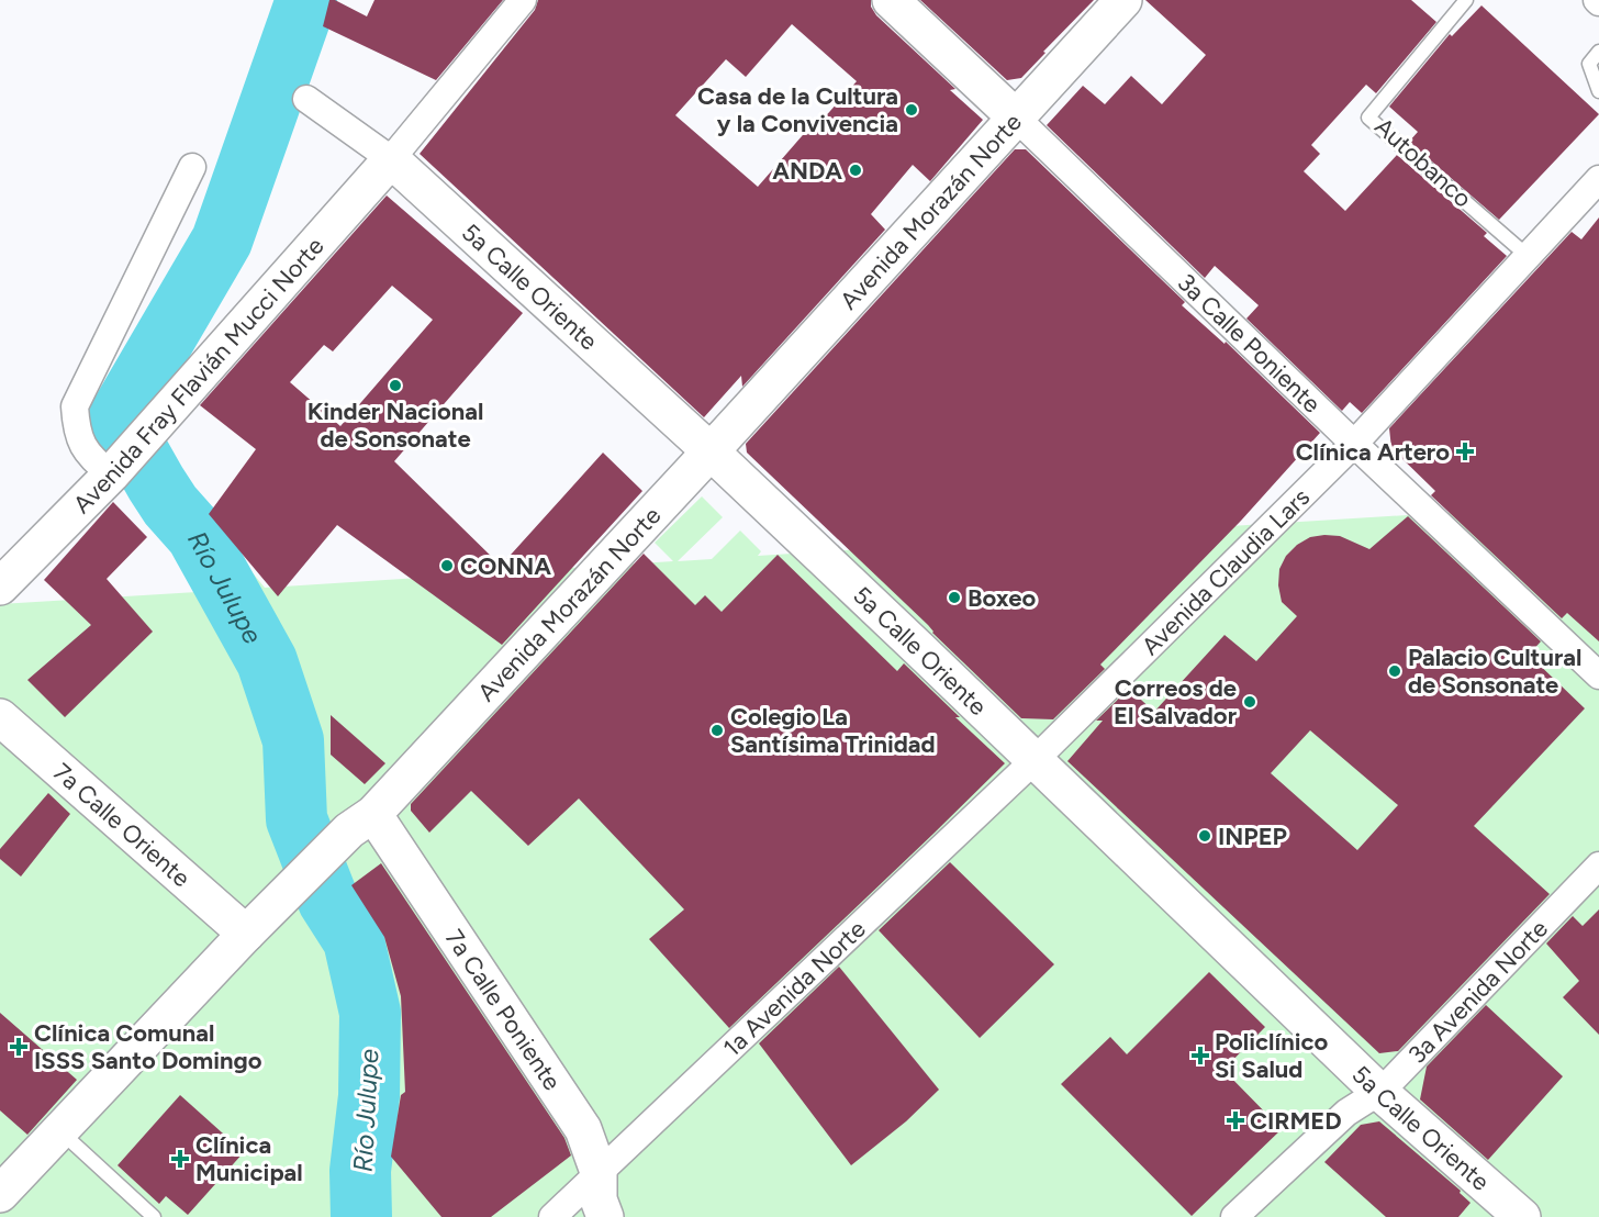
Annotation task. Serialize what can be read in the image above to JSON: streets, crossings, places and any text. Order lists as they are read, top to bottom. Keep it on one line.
{"streets":{"main road":["Avenida Morazán Norte","5a Calle Oriente","Avenida Fray Flavián Mucci Norte","7a Calle Oriente","7a Calle Poniente"],"street":["3a Calle Poniente","Avenida Claudia Lars","1a Avenida Norte","3a Avenida Norte"],"lane":["Autobanco"]},"crossings":[["Autobanco","Avenida Claudia Lars"],["Avenida Morazán Norte","5a Calle Oriente"],["Avenida Morazán Norte","3a Calle Poniente"],["Avenida Morazán Norte","7a Calle Oriente"],["Avenida Morazán Norte","7a Calle Poniente"],["5a Calle Oriente","Avenida Fray Flavián Mucci Norte"],["5a Calle Oriente","Avenida Claudia Lars"],["5a Calle Oriente","1a Avenida Norte"],["5a Calle Oriente","3a Avenida Norte"],["3a Calle Poniente","Avenida Claudia Lars"],["Avenida Claudia Lars","1a Avenida Norte"],["1a Avenida Norte","7a Calle Poniente"]],"water":["Río Julupe"],"places":{"other":["Casa de la Cultura y la Convivencia","ANDA","Kinder Nacional de Sonsonate","CONNA","Boxeo","Palacio Cultural de Sonsonate","Correos de El Salvador","Colegio La Santísima Trinidad","INPEP"],"health":["Clínica Artero","Clínica Comunal ISSS Santo Domingo","Policlínico Si Salud","CIRMED","Clínica Municipal"]}}
